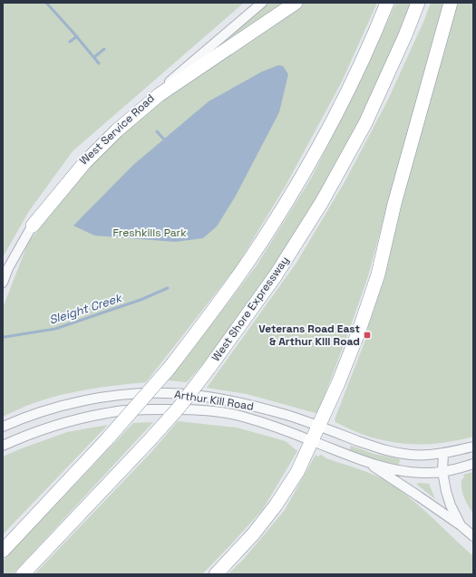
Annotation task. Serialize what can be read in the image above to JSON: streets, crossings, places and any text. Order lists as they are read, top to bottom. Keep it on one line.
{"streets":{"highway":["West Shore Expressway"],"street":["West Service Road","Arthur Kill Road"]},"water":["Sleight Creek"],"parks":["Freshkills Park"],"places":{"transit":["Veterans Road East & Arthur Kill Road"]}}
